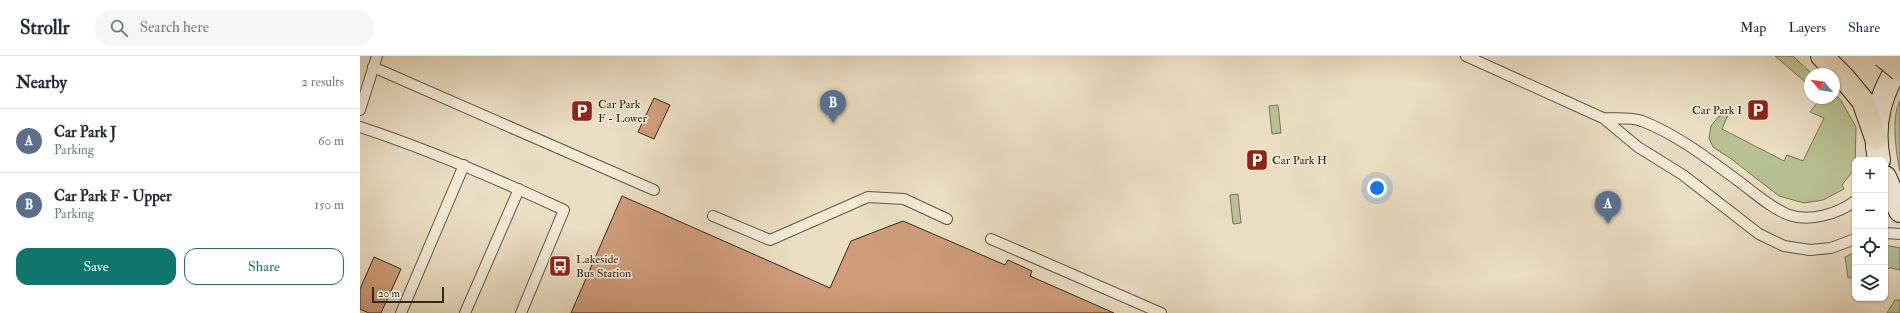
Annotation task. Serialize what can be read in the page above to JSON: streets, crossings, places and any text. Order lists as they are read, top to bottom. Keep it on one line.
{"places":{"parking":["Car Park I","Car Park F - Lower","Car Park H"],"bus stop":["Lakeside Bus Station"]},"scale_bar":"20 m","north":"top left","page":{"header":"Strollr","search":"Search here","nav":["Map","Layers","Share"],"heading":["Nearby","2 results"],"pins":["B","A"],"list":[{"mark":"A","name":"Car Park J","note":"Parking","value":"60 m"},{"mark":"B","name":"Car Park F - Upper","note":"Parking","value":"150 m"}],"map_buttons":["+","−"],"buttons":["Save","Share"],"scale":"20 m"}}
